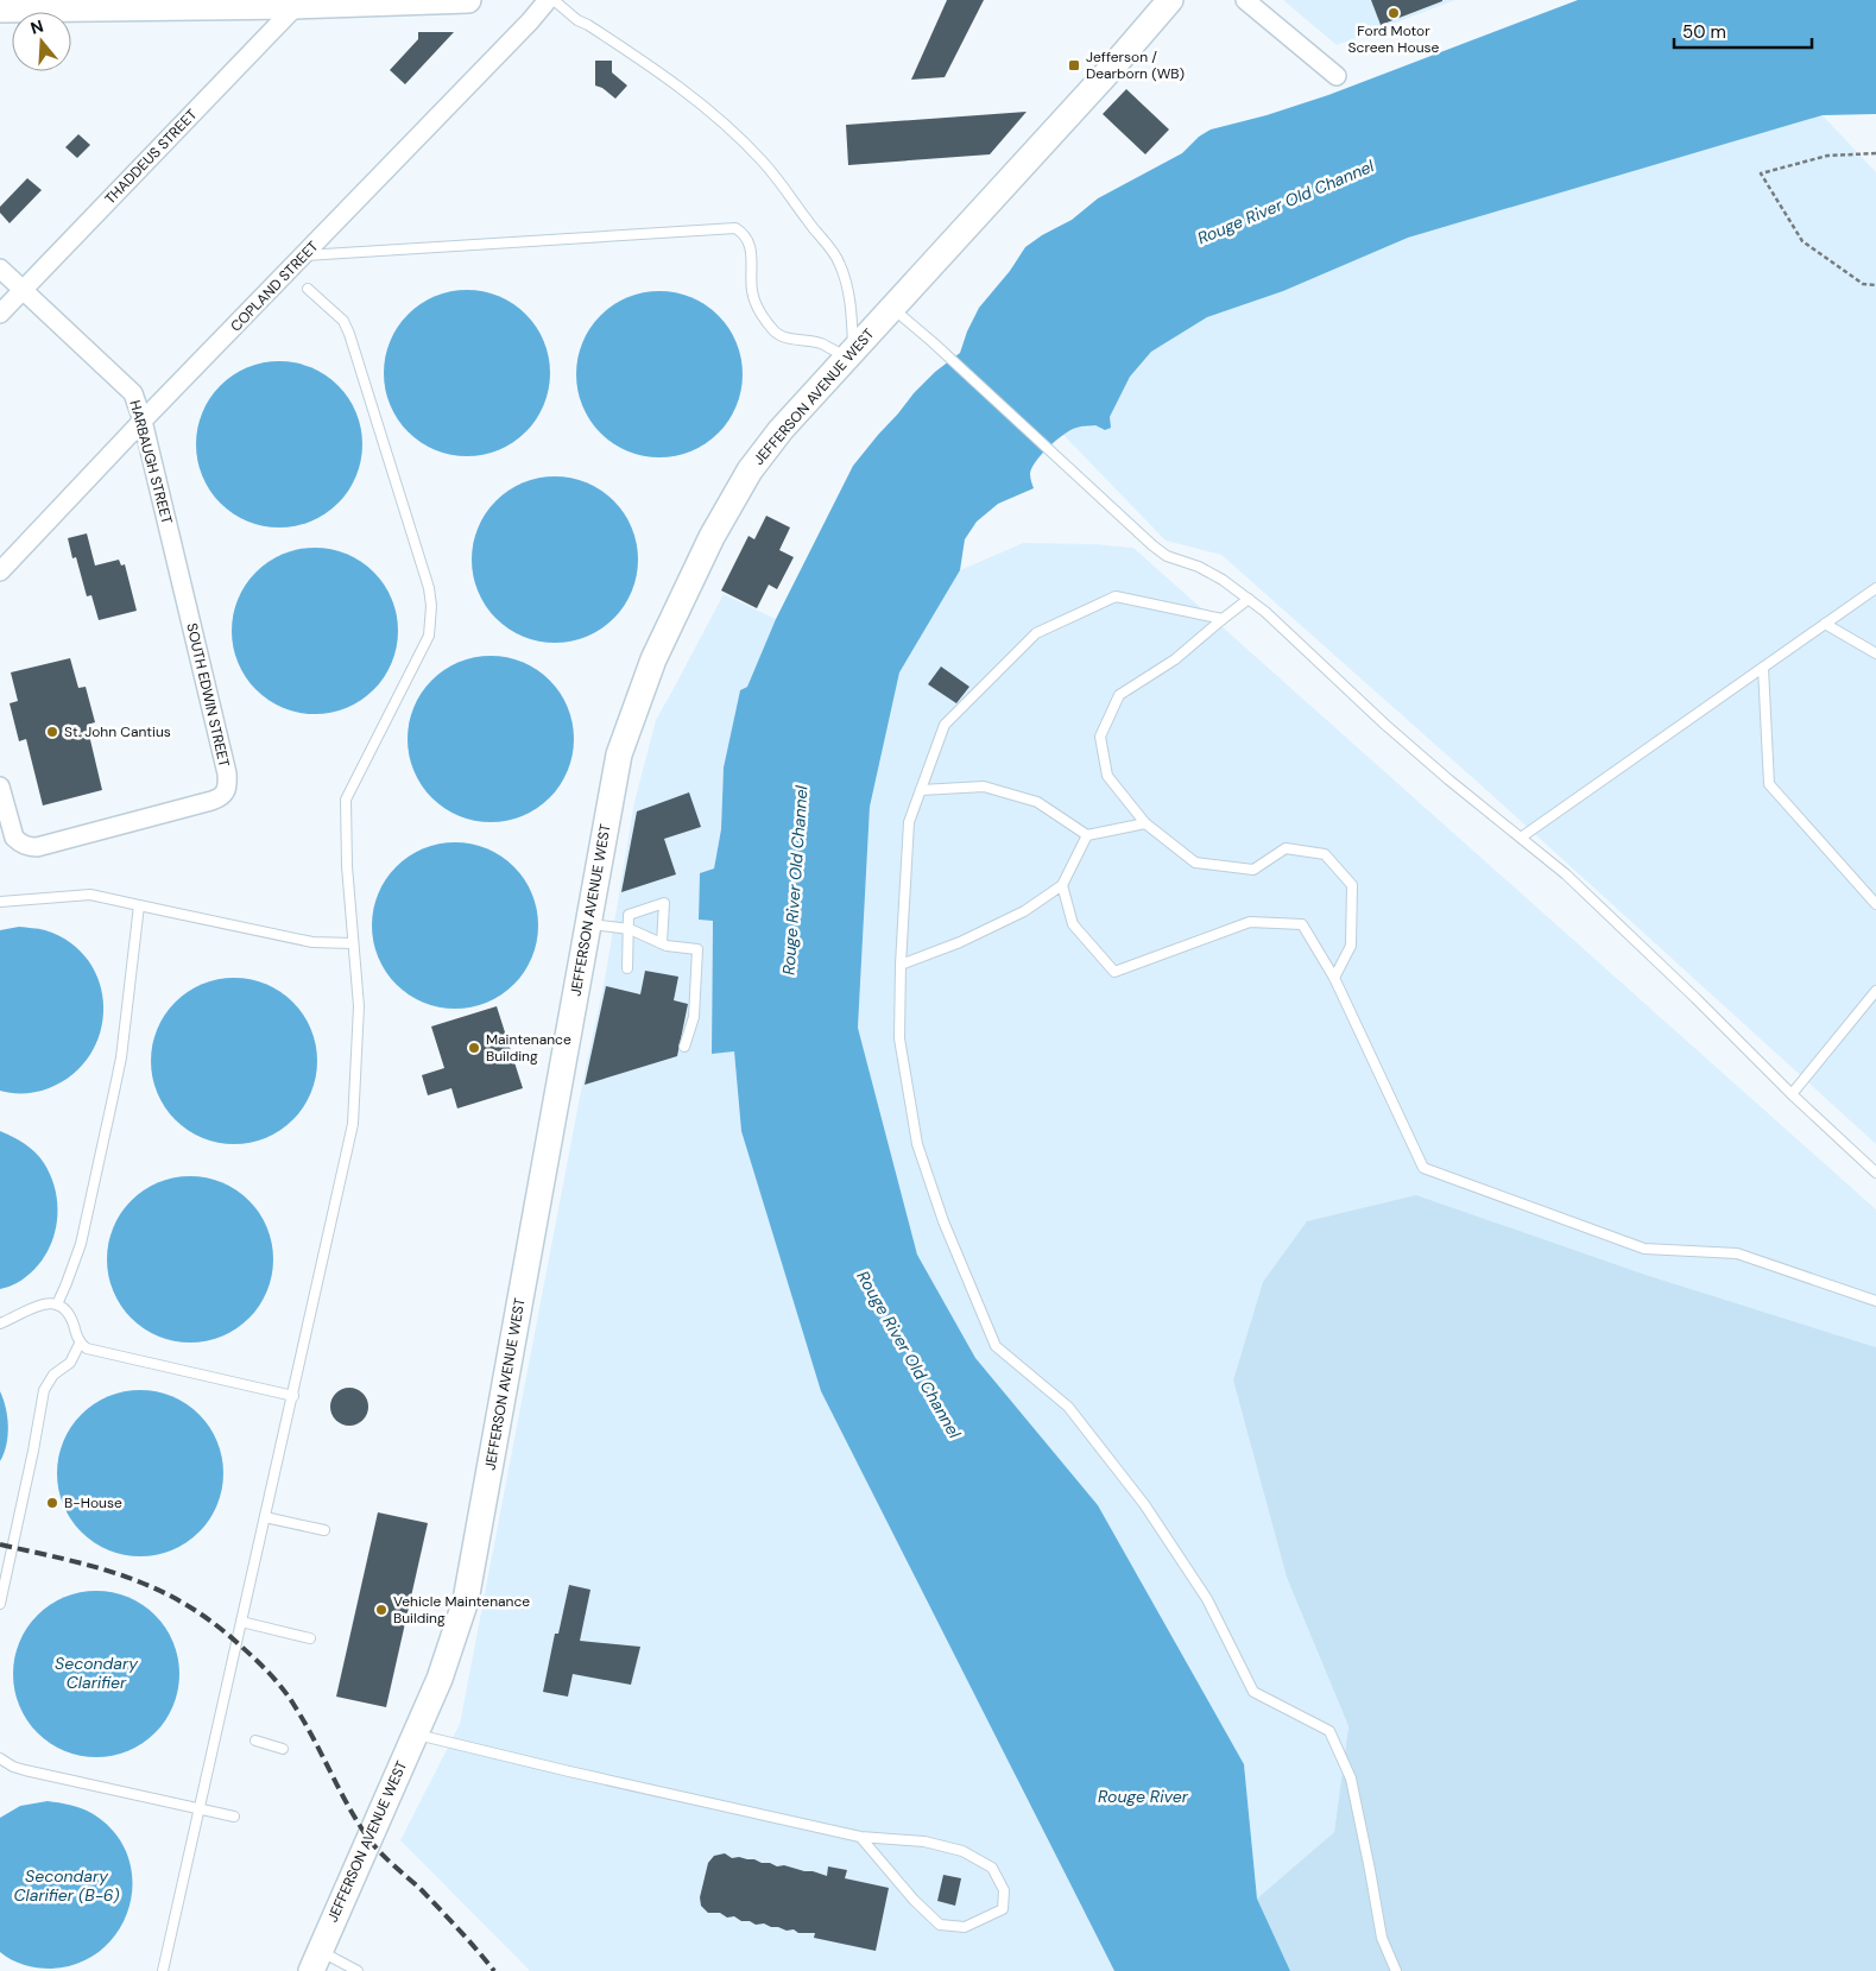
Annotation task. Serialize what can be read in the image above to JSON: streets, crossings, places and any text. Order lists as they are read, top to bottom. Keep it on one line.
{"streets":{"main road":["JEFFERSON AVENUE WEST"],"street":["THADDEUS STREET","COPLAND STREET","HARBAUGH STREET","SOUTH EDWIN STREET"]},"crossings":[["THADDEUS STREET","HARBAUGH STREET"],["COPLAND STREET","HARBAUGH STREET"],["HARBAUGH STREET","SOUTH EDWIN STREET"]],"water":["Rouge River Old Channel","Secondary Clarifier","Rouge River","Secondary Clarifier (B-6)"],"places":{"other":["Ford Motor Screen House","St. John Cantius","Maintenance Building","B-House","Vehicle Maintenance Building"],"transit":["Jefferson / Dearborn (WB)"]},"scale_bar":"50 m","north":"top"}
